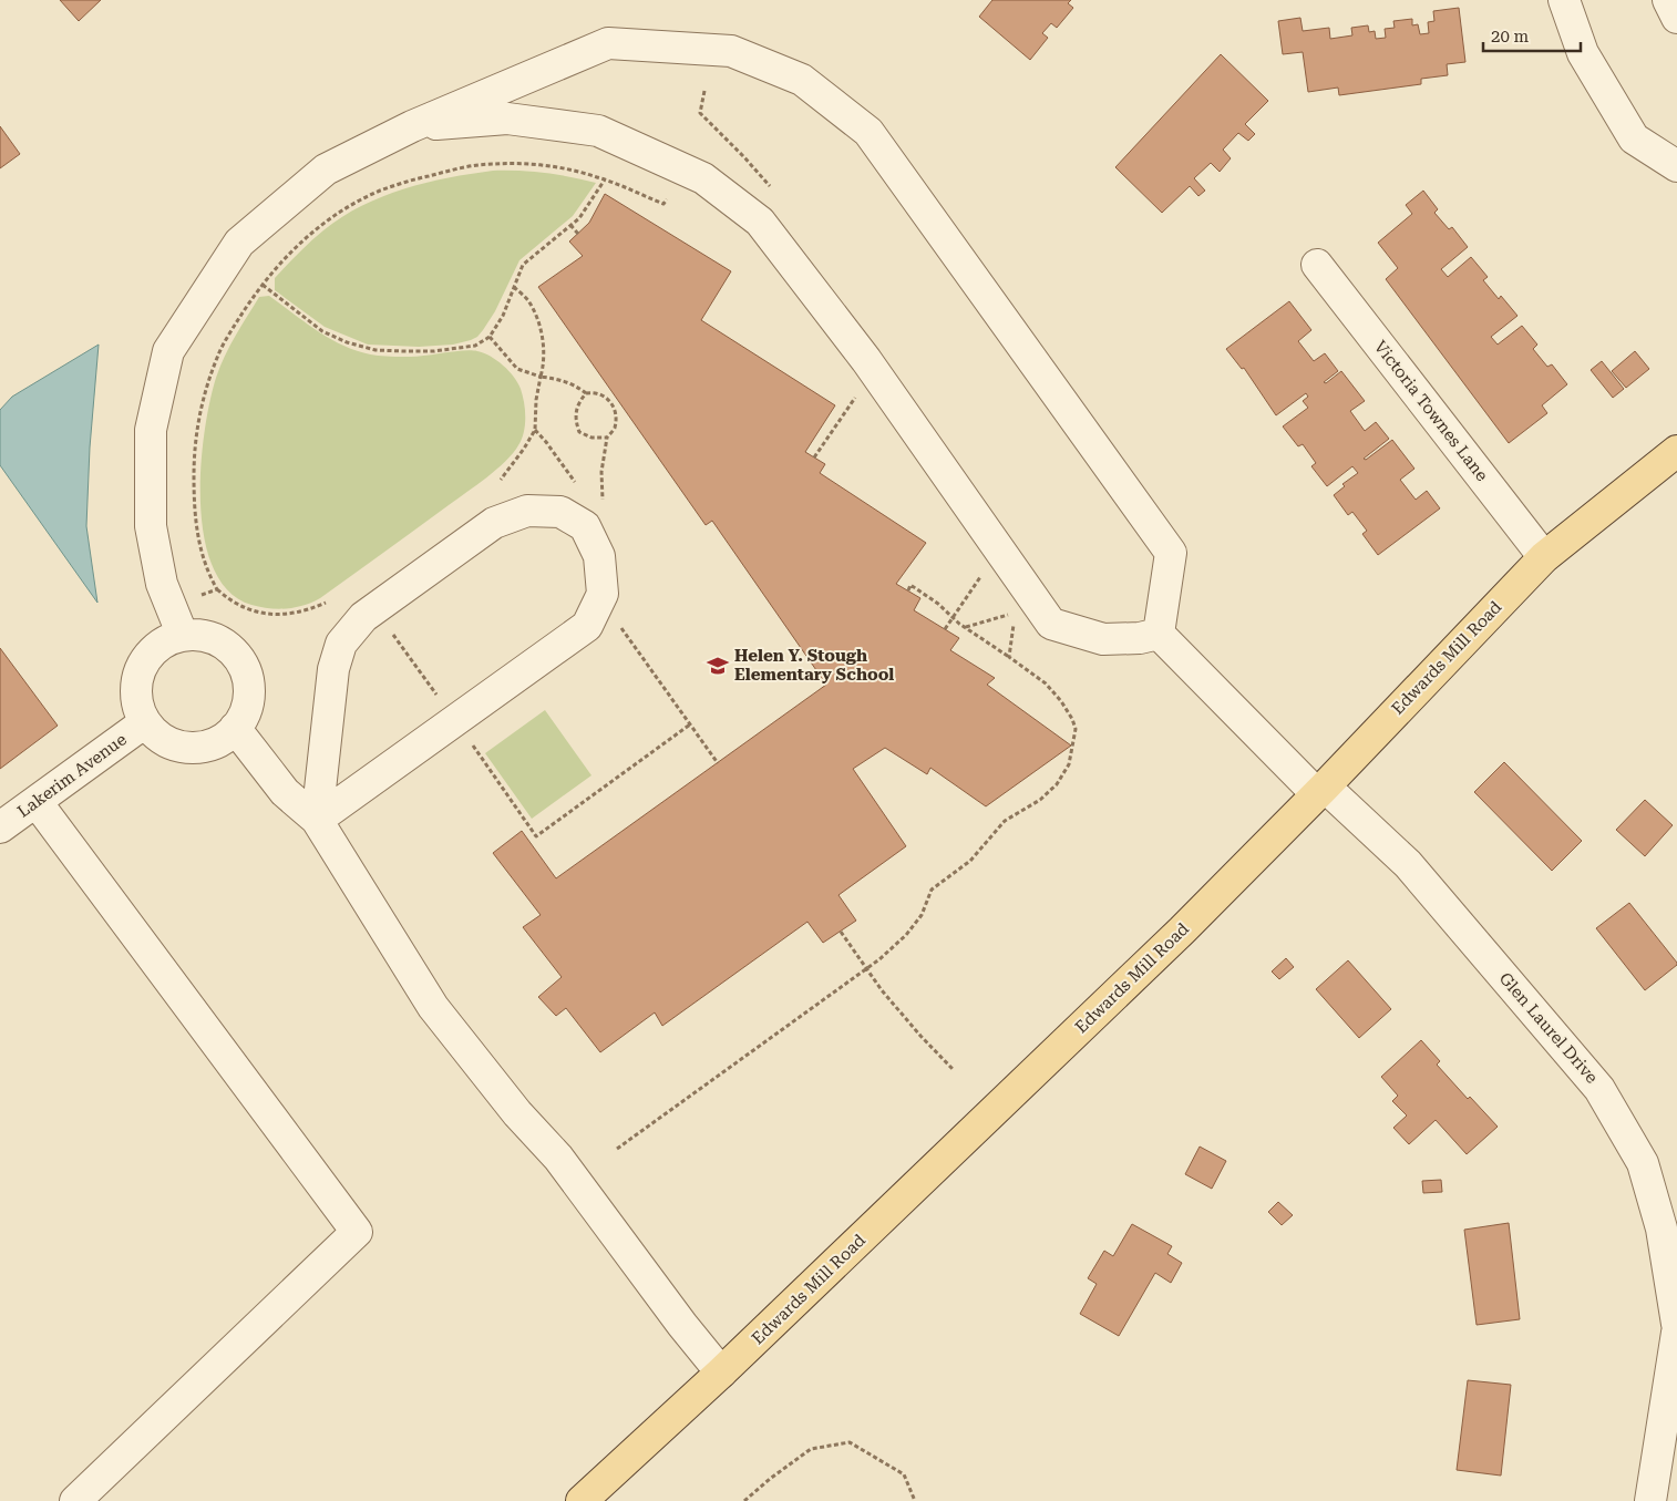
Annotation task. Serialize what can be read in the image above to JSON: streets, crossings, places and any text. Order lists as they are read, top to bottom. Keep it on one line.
{"streets":{"main road":["Edwards Mill Road"],"street":["Victoria Townes Lane","Lakerim Avenue","Glen Laurel Drive"]},"crossings":[["Victoria Townes Lane","Edwards Mill Road"],["Edwards Mill Road","Glen Laurel Drive"]],"places":{"school or university":["Helen Y. Stough Elementary School"]},"scale_bar":"20 m"}
